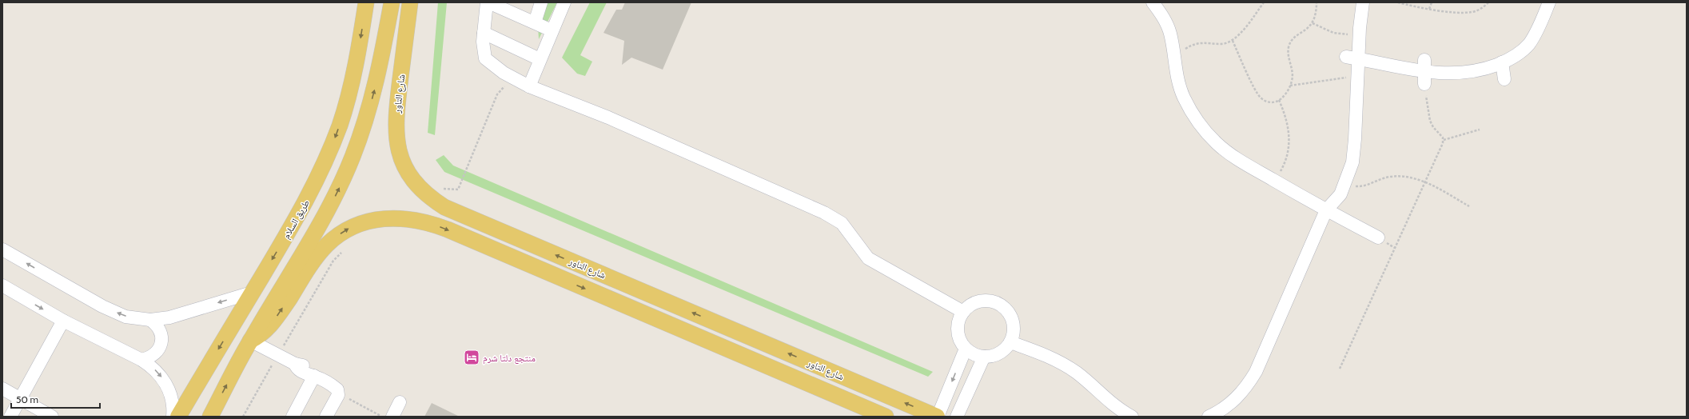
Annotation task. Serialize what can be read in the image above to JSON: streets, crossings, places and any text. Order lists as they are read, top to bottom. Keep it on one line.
{"streets":{"main road":["شارع التاور","طريق السلام"]},"places":{"hotel":["منتجع دلتا شرم"]},"scale_bar":"50 m"}
